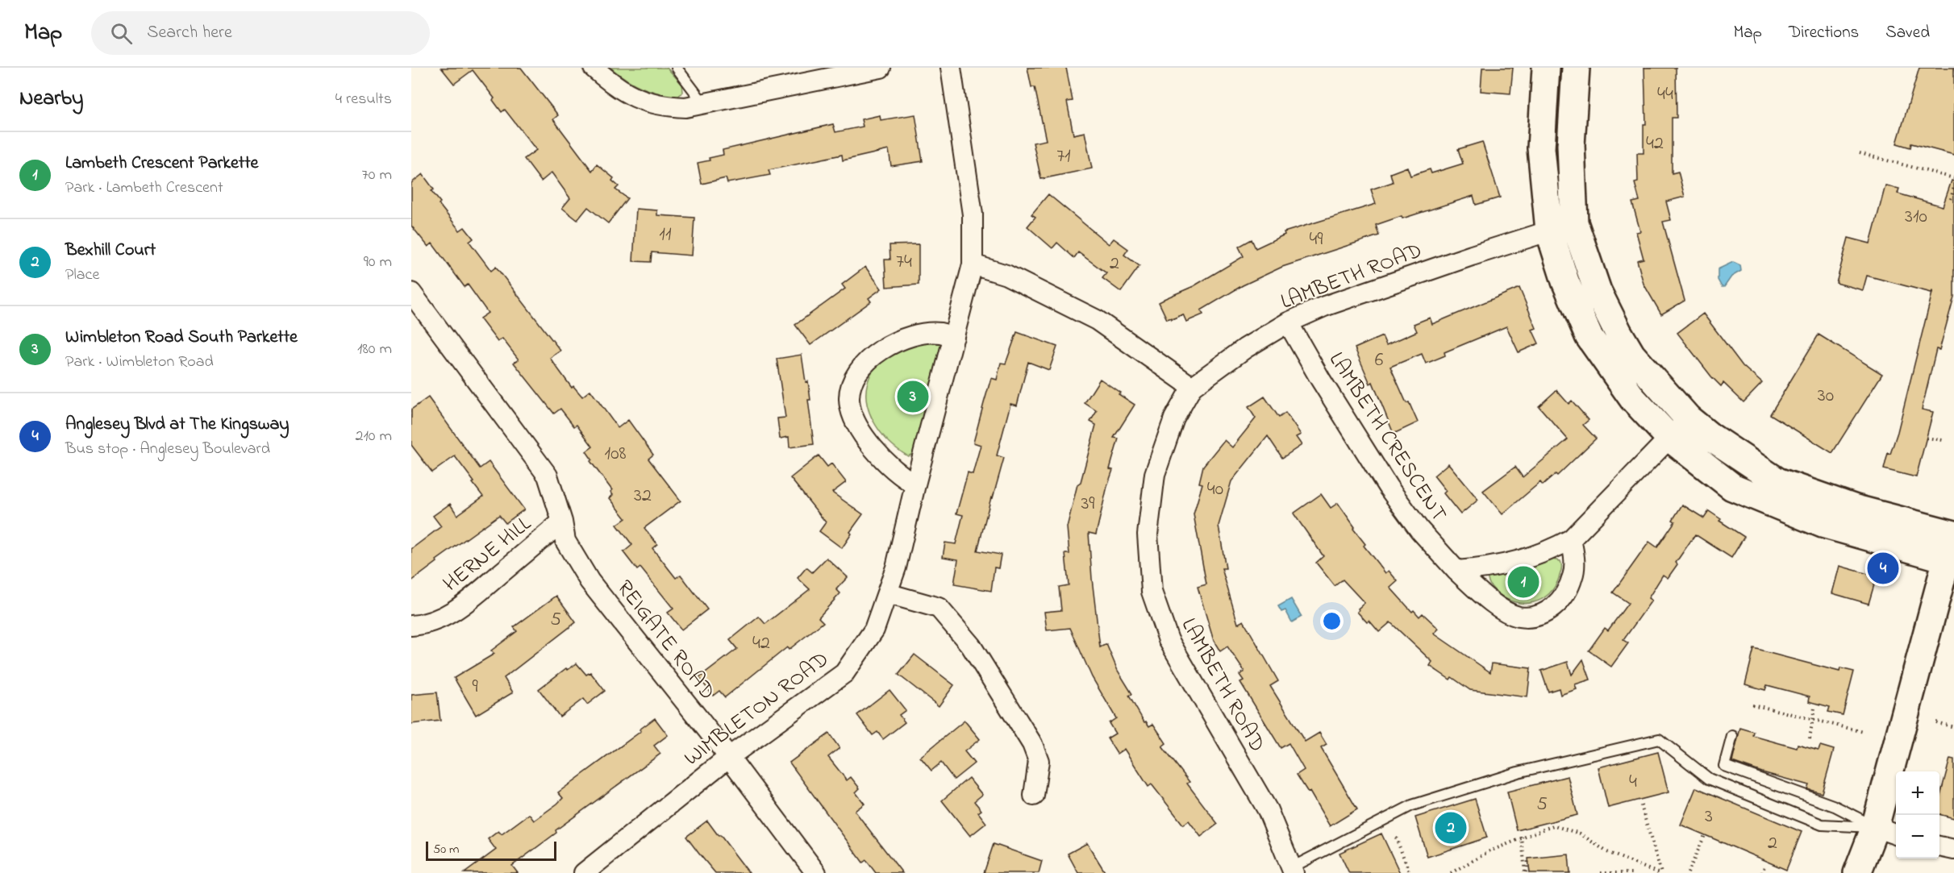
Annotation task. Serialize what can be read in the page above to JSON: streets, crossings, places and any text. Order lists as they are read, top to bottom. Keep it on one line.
{"streets":{"street":["LAMBETH ROAD","LAMBETH CRESCENT","HERNE HILL","REIGATE ROAD","WIMBLETON ROAD"]},"crossings":[["LAMBETH ROAD","LAMBETH CRESCENT"],["HERNE HILL","REIGATE ROAD"],["REIGATE ROAD","WIMBLETON ROAD"]],"house_numbers":["44","42","71","310","11","49","74","2","6","30","108","40","32","39","5","42","9","4","5","3","2"],"scale_bar":"50 m","page":{"header":"Map","search":"Search here","nav":["Map","Directions","Saved"],"heading":["Nearby","4 results"],"list":[{"mark":"1","name":"Lambeth Crescent Parkette","note":"Park · Lambeth Crescent","value":"70 m"},{"mark":"2","name":"Bexhill Court","note":"Place","value":"90 m"},{"mark":"3","name":"Wimbleton Road South Parkette","note":"Park · Wimbleton Road","value":"180 m"},{"mark":"4","name":"Anglesey Blvd at The Kingsway","note":"Bus stop · Anglesey Boulevard","value":"210 m"}],"pins":["3","4","1","2"],"map_buttons":["+","−"],"scale":"50 m"}}
